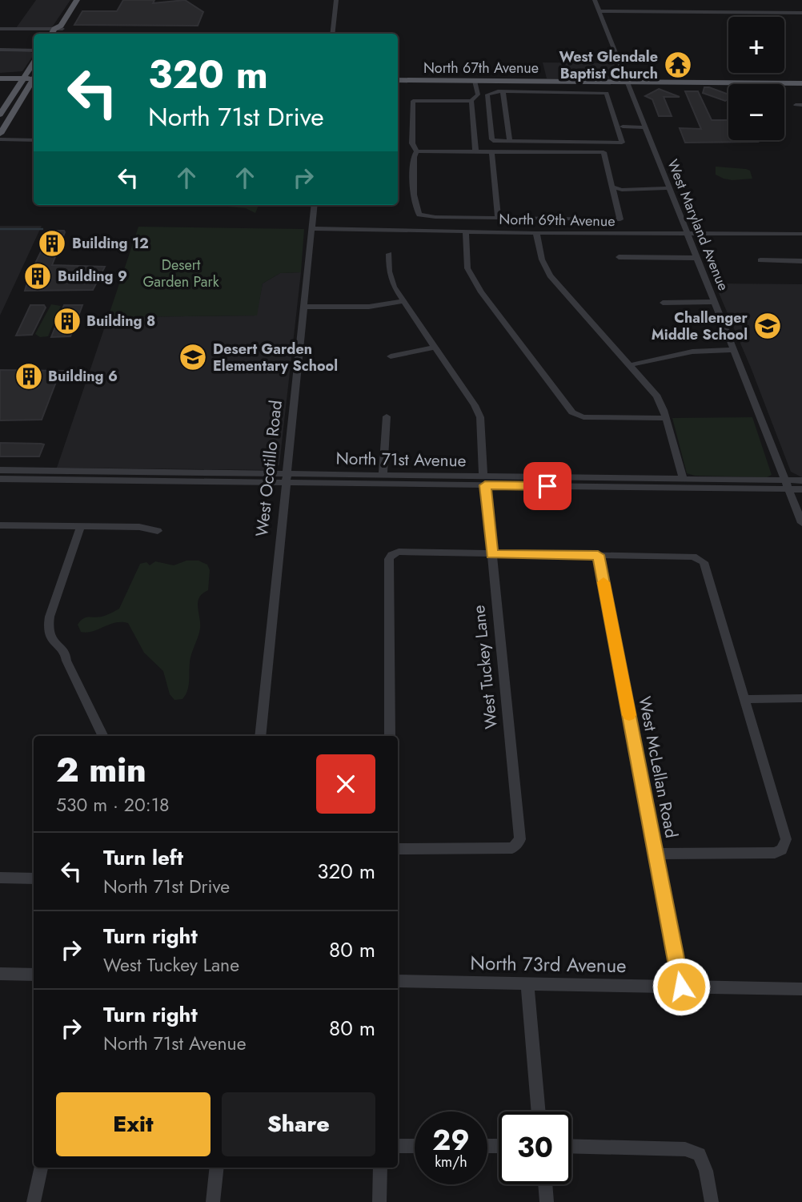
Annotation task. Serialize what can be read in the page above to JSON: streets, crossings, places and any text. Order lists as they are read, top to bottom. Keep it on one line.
{"streets":{"main road":["North 67th Avenue"],"street":["North 69th Avenue","West Maryland Avenue","North 71st Avenue","West Ocotillo Road","West Tuckey Lane","West McLellan Road","North 73rd Avenue"]},"crossings":[["North 67th Avenue","West Maryland Avenue"],["North 69th Avenue","West Maryland Avenue"],["North 69th Avenue","West Ocotillo Road"],["West Maryland Avenue","North 71st Avenue"],["North 71st Avenue","West Ocotillo Road"],["North 71st Avenue","West Tuckey Lane"],["West McLellan Road","North 73rd Avenue"]],"parks":["Desert Garden Park"],"places":{"temple":["West Glendale Baptist Church"],"building":["Building 12","Building 9","Building 8","Building 6"],"school or university":["Challenger Middle School","Desert Garden Elementary School"]},"page":{"map_buttons":["+","−"],"turn":["320 m","North 71st Drive"],"heading":["2 min","530 m · 20:18"],"list":[{"name":"Turn left","note":"North 71st Drive","value":"320 m"},{"name":"Turn right","note":"West Tuckey Lane","value":"80 m"},{"name":"Turn right","note":"North 71st Avenue","value":"80 m"}],"buttons":["Exit","Share"],"speed":"29 km/h","limit":"30"}}
